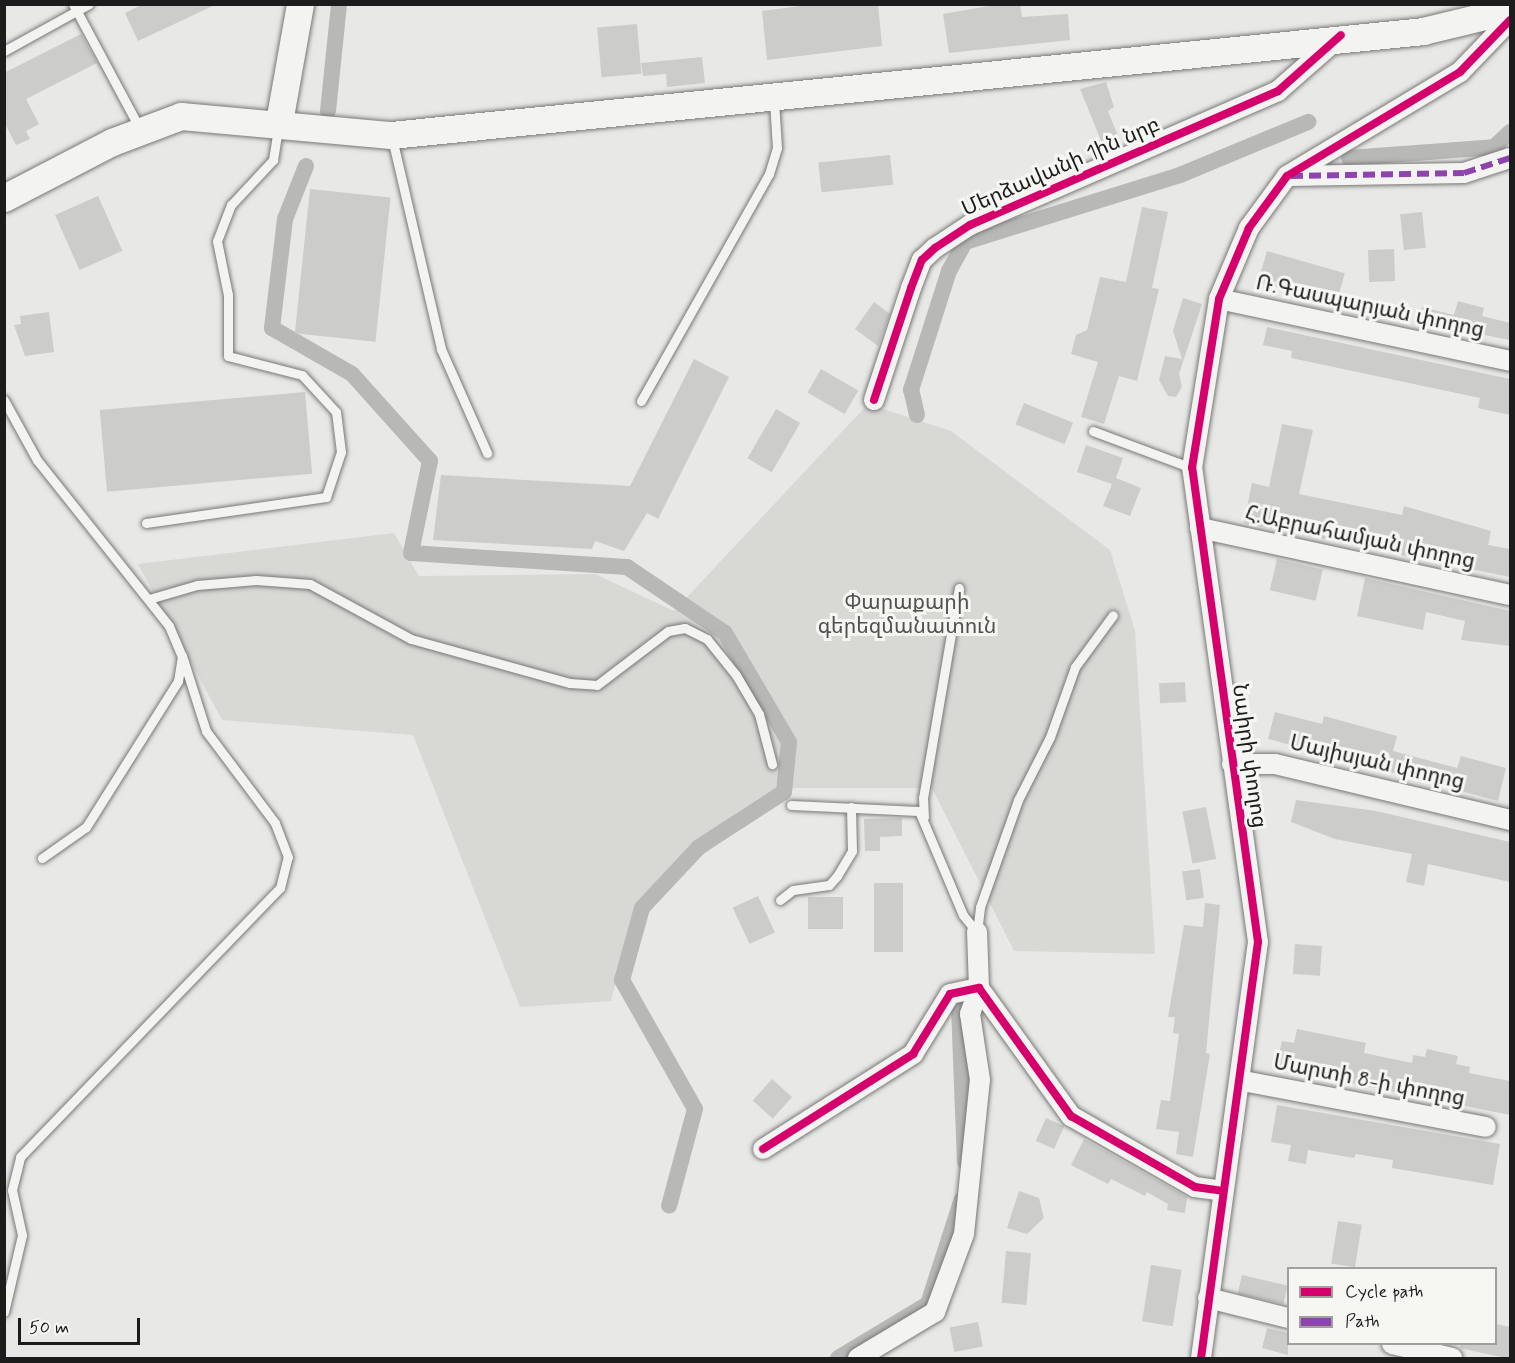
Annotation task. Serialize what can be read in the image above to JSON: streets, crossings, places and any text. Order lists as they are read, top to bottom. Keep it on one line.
{"streets":{"street":["Մերձավանի 1ին նրբ","Ռ.Գասպարյան փողոց","Հ.Աբրահամյան փողոց","Նաիրի փողոց","Մայիսյան փողոց","Մարտի 8-ի փողոց"]},"crossings":[["Ռ.Գասպարյան փողոց","Նաիրի փողոց"],["Հ.Աբրահամյան փողոց","Նաիրի փողոց"],["Նաիրի փողոց","Մայիսյան փողոց"],["Նաիրի փողոց","Մարտի 8-ի փողոց"]],"parks":["Փարաքարի գերեզմանատուն"],"legend":["Cycle path","Path"],"scale_bar":"50 m"}
